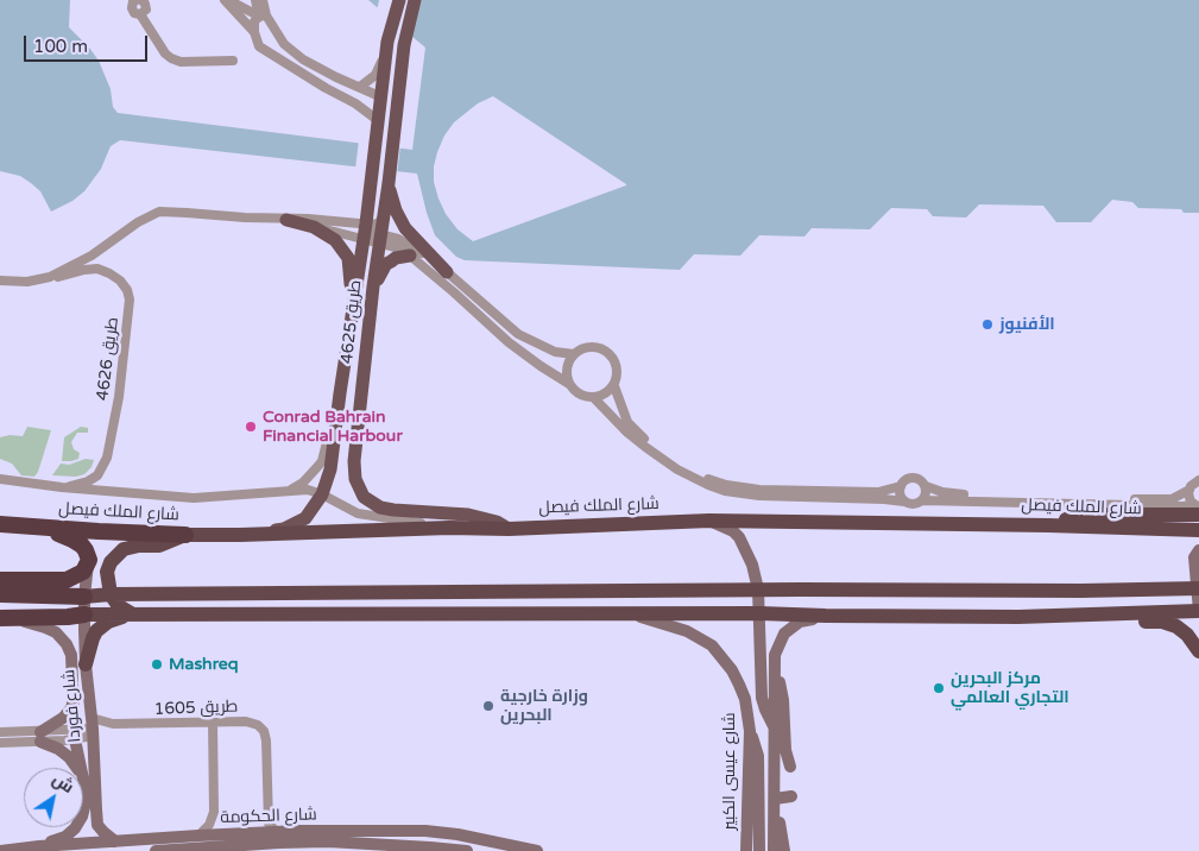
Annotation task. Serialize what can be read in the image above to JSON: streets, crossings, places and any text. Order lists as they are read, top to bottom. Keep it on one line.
{"streets":{"highway":["شارع الملك فيصل"],"main road":["طريق 4625","شارع فوردا","شارع عيسى الكبير","شارع الحكومة"],"street":["طريق 4626","طريق 1605"]},"crossings":[["طريق 4625","طريق 4626"],["طريق 4625","شارع الملك فيصل"],["طريق 4626","شارع الملك فيصل"],["شارع فوردا","طريق 1605"],["شارع فوردا","شارع الحكومة"],["طريق 1605","شارع الحكومة"]],"places":["الأفنيوز","Conrad Bahrain Financial Harbour","Mashreq","مركز البحرين التجاري العالمي","وزارة خارجية البحرين"],"scale_bar":"100 m","north":"top right"}
